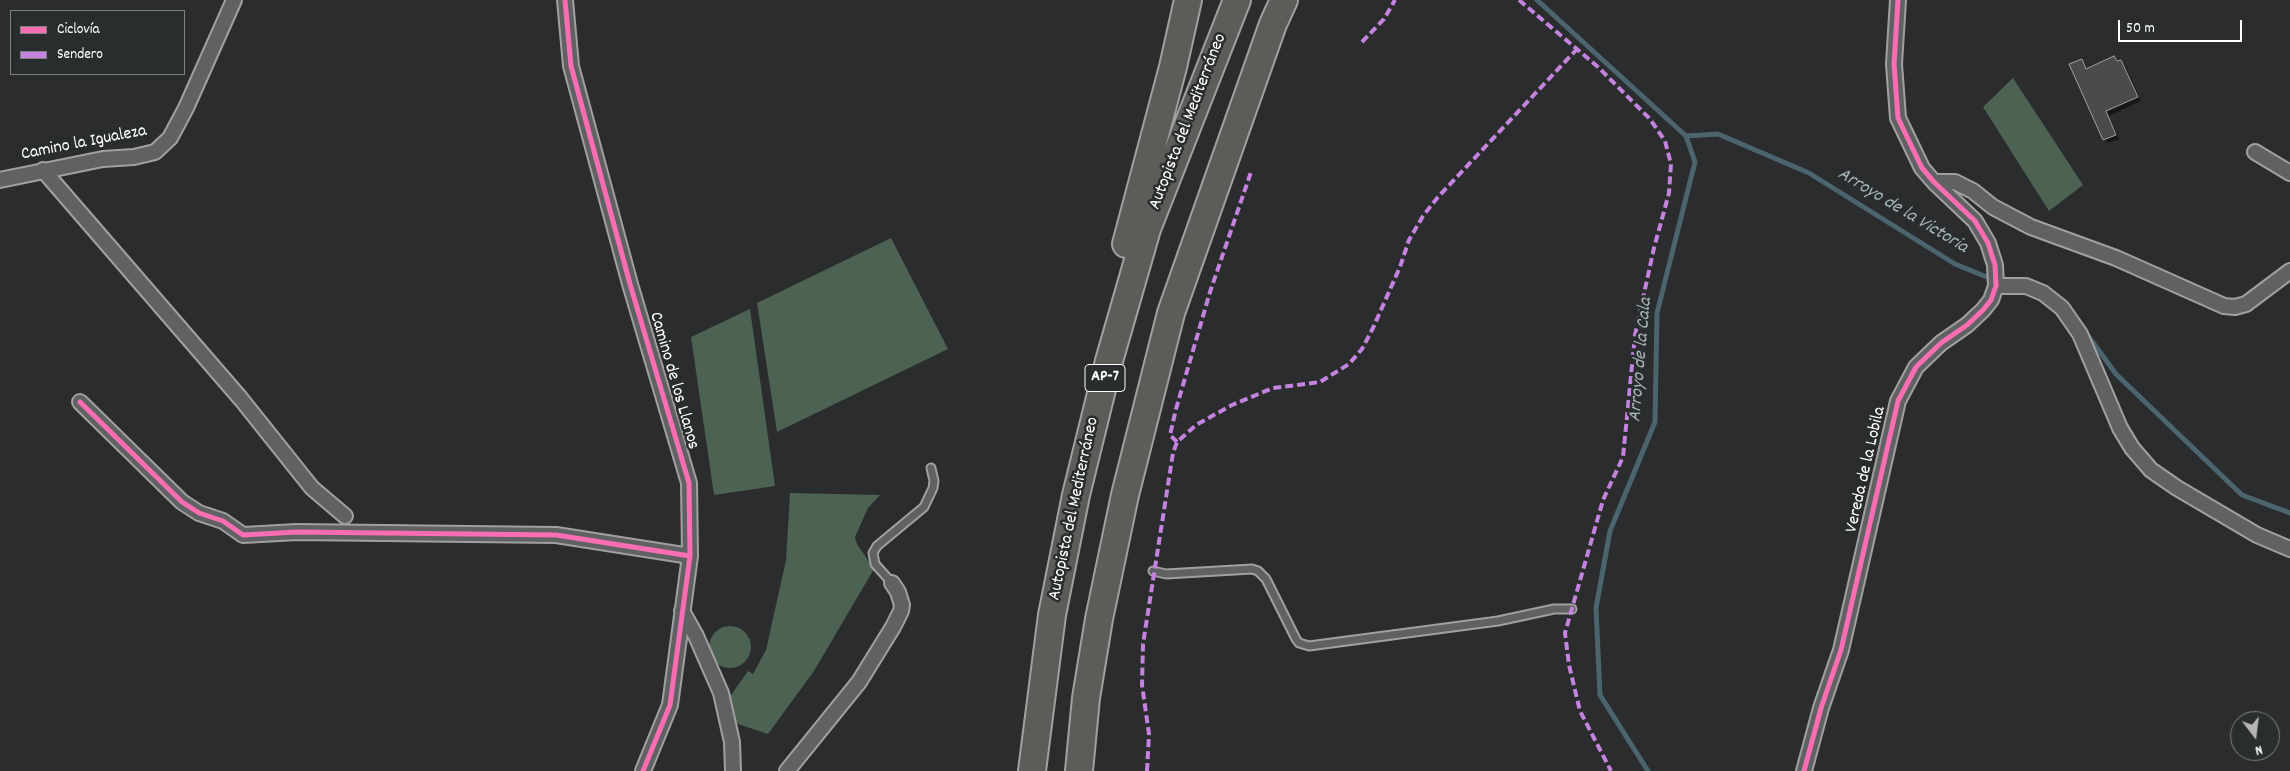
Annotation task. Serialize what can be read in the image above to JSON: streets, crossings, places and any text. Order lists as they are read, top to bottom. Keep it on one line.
{"streets":{"highway":["Autopista del Mediterráneo","AP-7"],"street":["Camino la Igualeza","Camino de los Llanos","Vereda de la Lobila"]},"water":["Arroyo de la Victoria","Arroyo de la Cala"],"legend":["Ciclovía","Sendero"],"scale_bar":"50 m","north":"bottom"}
